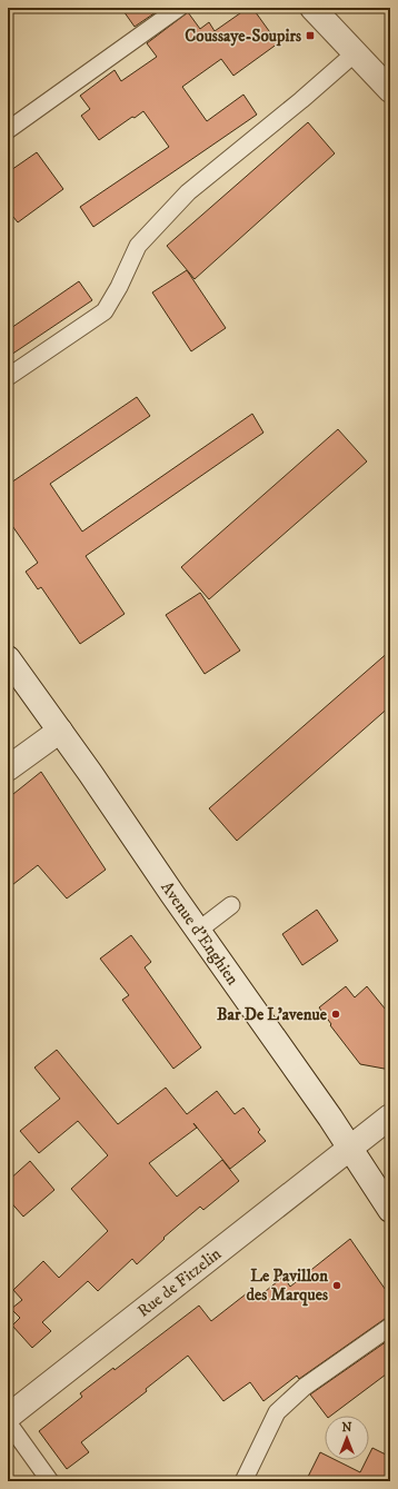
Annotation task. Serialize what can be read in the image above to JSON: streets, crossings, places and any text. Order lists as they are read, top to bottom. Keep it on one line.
{"streets":{"main road":["Avenue d'Enghien","Rue de Fitzelin"]},"crossings":[["Avenue d'Enghien","Rue de Fitzelin"]],"places":{"transit":["Coussaye-Soupirs"],"other":["Bar De L'avenue","Le Pavillon des Marques"]},"north":"top"}
